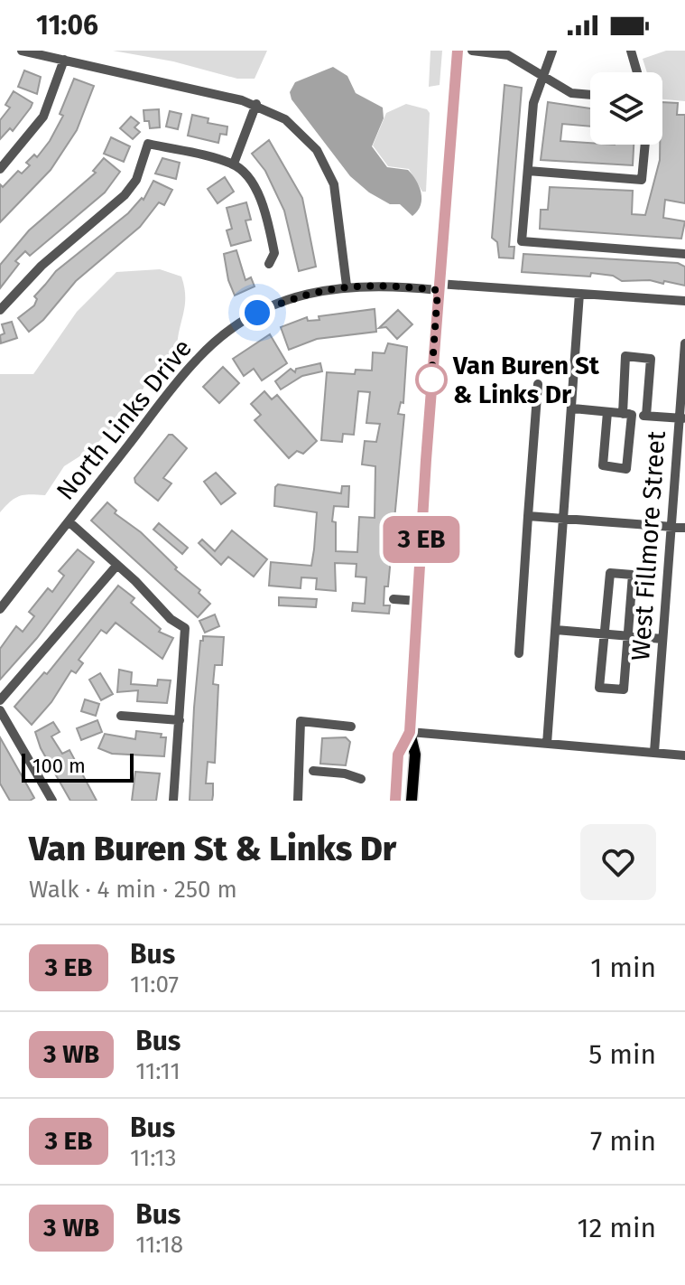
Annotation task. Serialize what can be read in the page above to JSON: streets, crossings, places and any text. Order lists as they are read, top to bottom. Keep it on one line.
{"streets":{"street":["North Links Drive","West Fillmore Street"]},"places":["Van Buren St & Links Dr"],"scale_bar":"100 m","page":{"status":"11:06","on_map":"3 EB","scale":"100 m","heading":["Van Buren St & Links Dr","Walk · 4 min · 250 m"],"list":[{"mark":"3 EB","name":"Bus","note":"11:07","value":"1 min"},{"mark":"3 WB","name":"Bus","note":"11:11","value":"5 min"},{"mark":"3 EB","name":"Bus","note":"11:13","value":"7 min"},{"mark":"3 WB","name":"Bus","note":"11:18","value":"12 min"}]}}
